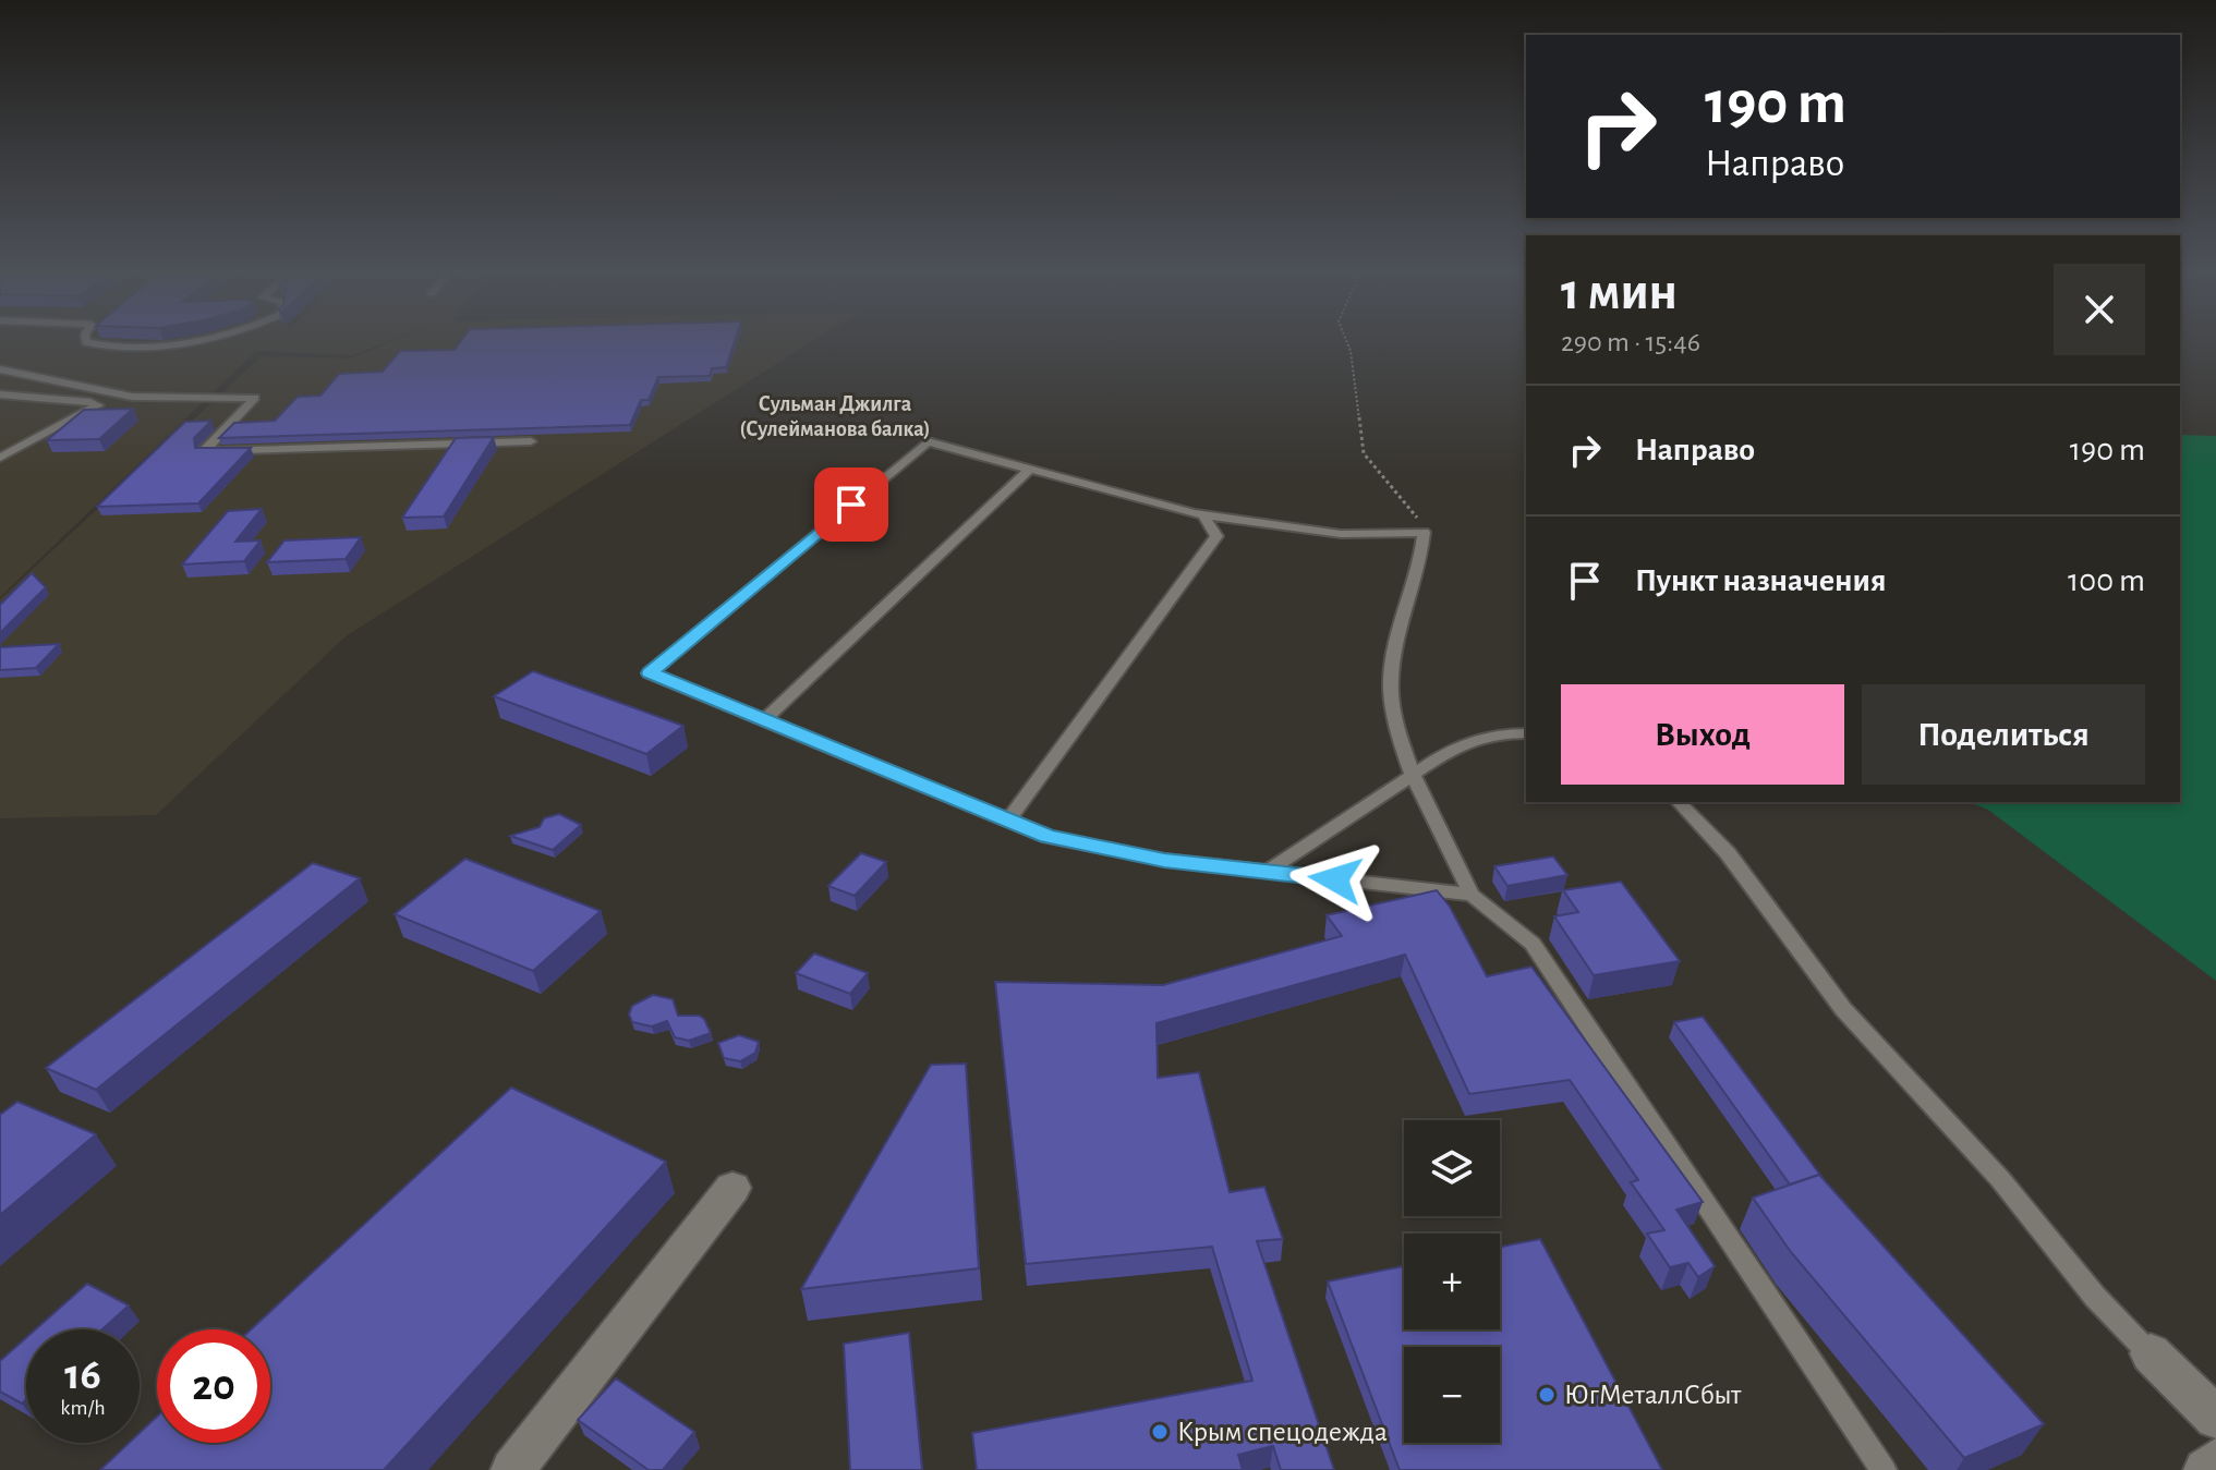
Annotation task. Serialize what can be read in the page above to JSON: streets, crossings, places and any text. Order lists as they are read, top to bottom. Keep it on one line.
{"districts":["Сульман Джилга (Сулейманова балка)"],"places":["ЮгМеталлСбыт","Крым спецодежда"],"page":{"turn":["190 m","Направо"],"heading":["1 мин","290 m · 15:46"],"list":[{"name":"Направо","value":"190 m"},{"name":"Пункт назначения","value":"100 m"}],"buttons":["Выход","Поделиться"],"map_buttons":["+","−"],"speed":"16 km/h","limit":"20"}}
